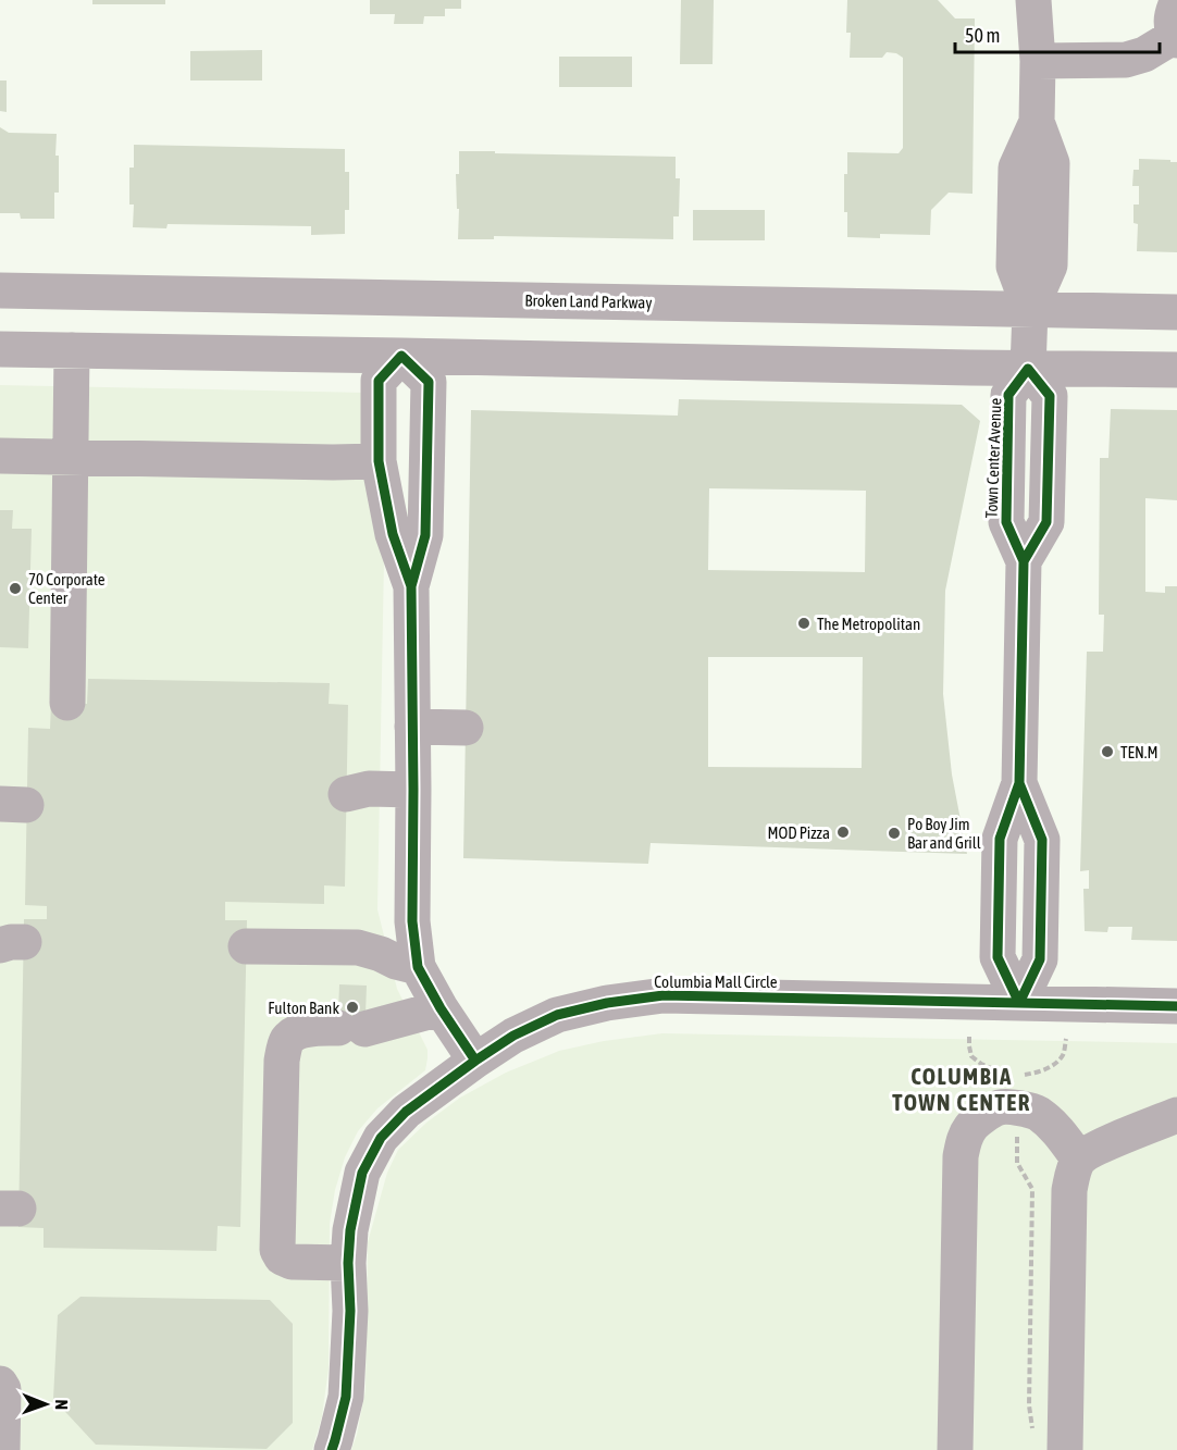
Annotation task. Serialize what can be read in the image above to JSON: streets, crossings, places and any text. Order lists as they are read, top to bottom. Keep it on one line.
{"streets":{"street":["Broken Land Parkway","Columbia Mall Circle"],"cycle path":["Town Center Avenue"]},"districts":["COLUMBIA TOWN CENTER"],"places":["70 Corporate Center","The Metropolitan","TEN.M","MOD Pizza","Po Boy Jim Bar and Grill","Fulton Bank"],"scale_bar":"50 m","north":"right"}
